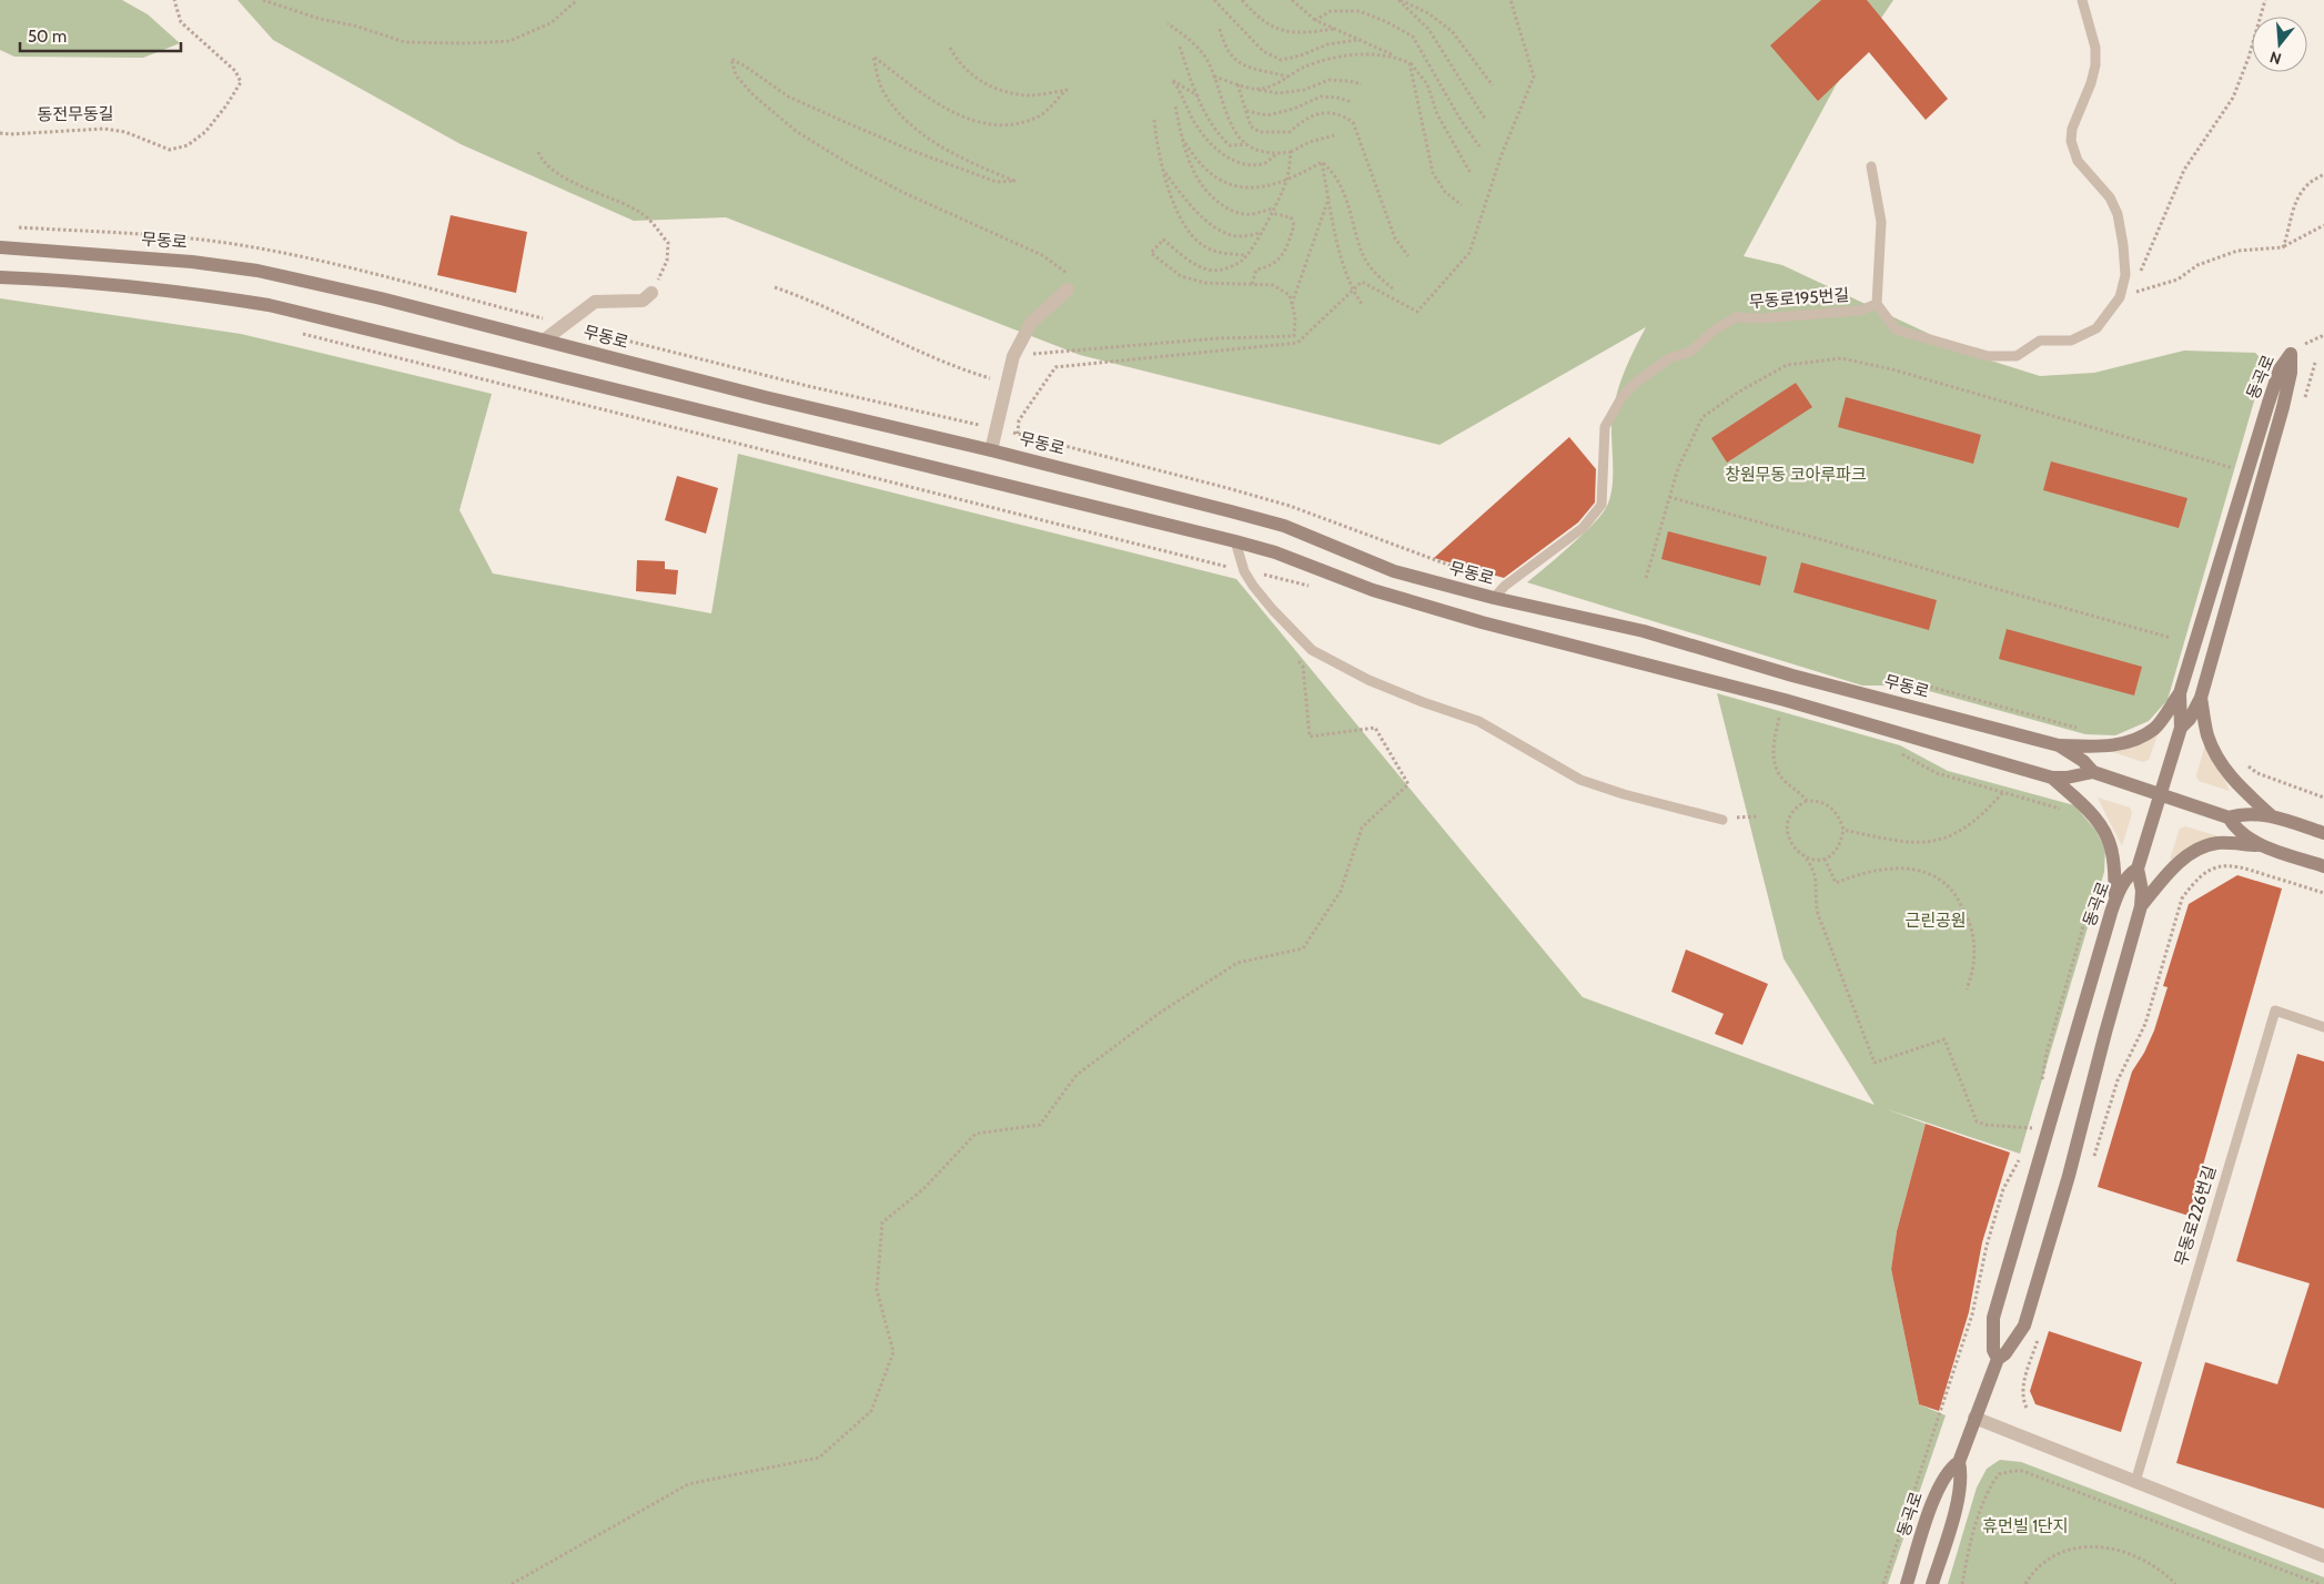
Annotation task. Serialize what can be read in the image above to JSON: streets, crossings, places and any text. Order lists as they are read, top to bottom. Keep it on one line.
{"streets":{"main road":["무동로","동곡로"],"lane":["무동로195번길","무동로226번길"],"path":["동전무동길"]},"crossings":[["무동로","무동로195번길"]],"parks":["창원무동 코아루파크","근린공원","휴먼빌 1단지"],"scale_bar":"50 m","north":"bottom"}
